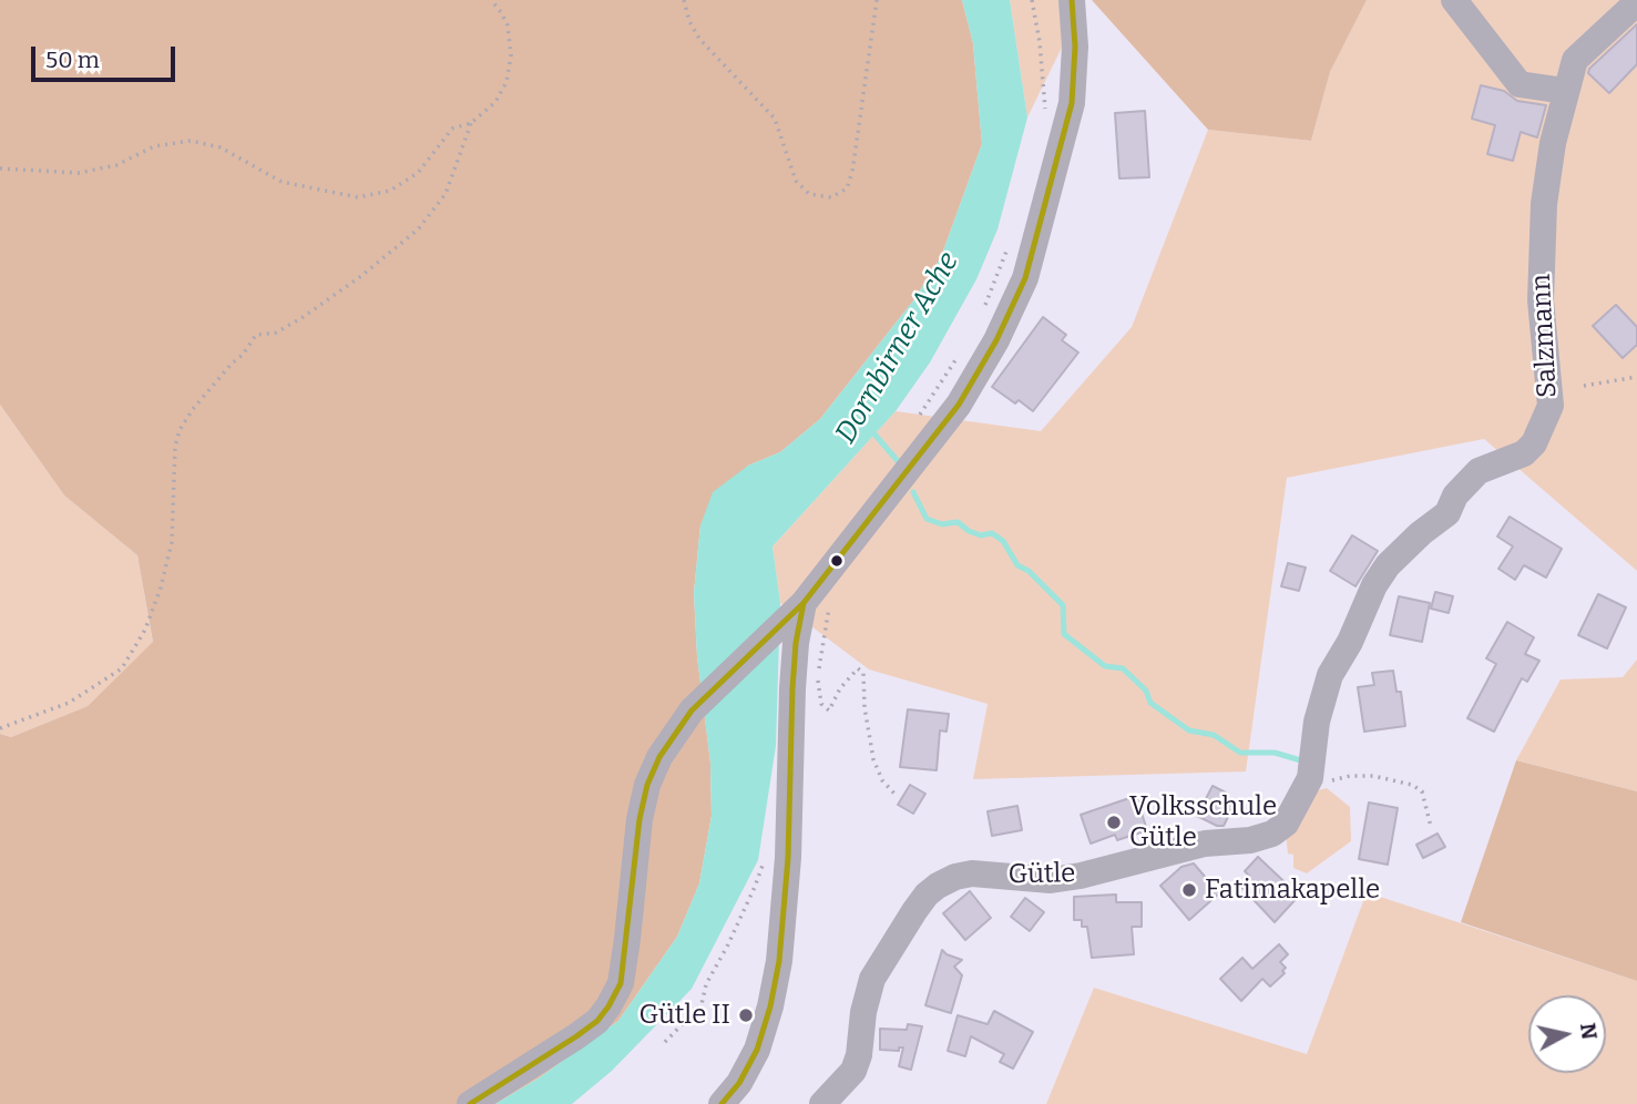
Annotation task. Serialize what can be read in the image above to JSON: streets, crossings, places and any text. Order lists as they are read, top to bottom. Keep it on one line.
{"streets":{"street":["Salzmann","Gütle"]},"crossings":[["Salzmann","Gütle"]],"water":["Dornbirner Ache"],"places":["Volksschule Gütle","Fatimakapelle","Gütle II"],"scale_bar":"50 m","north":"right"}
